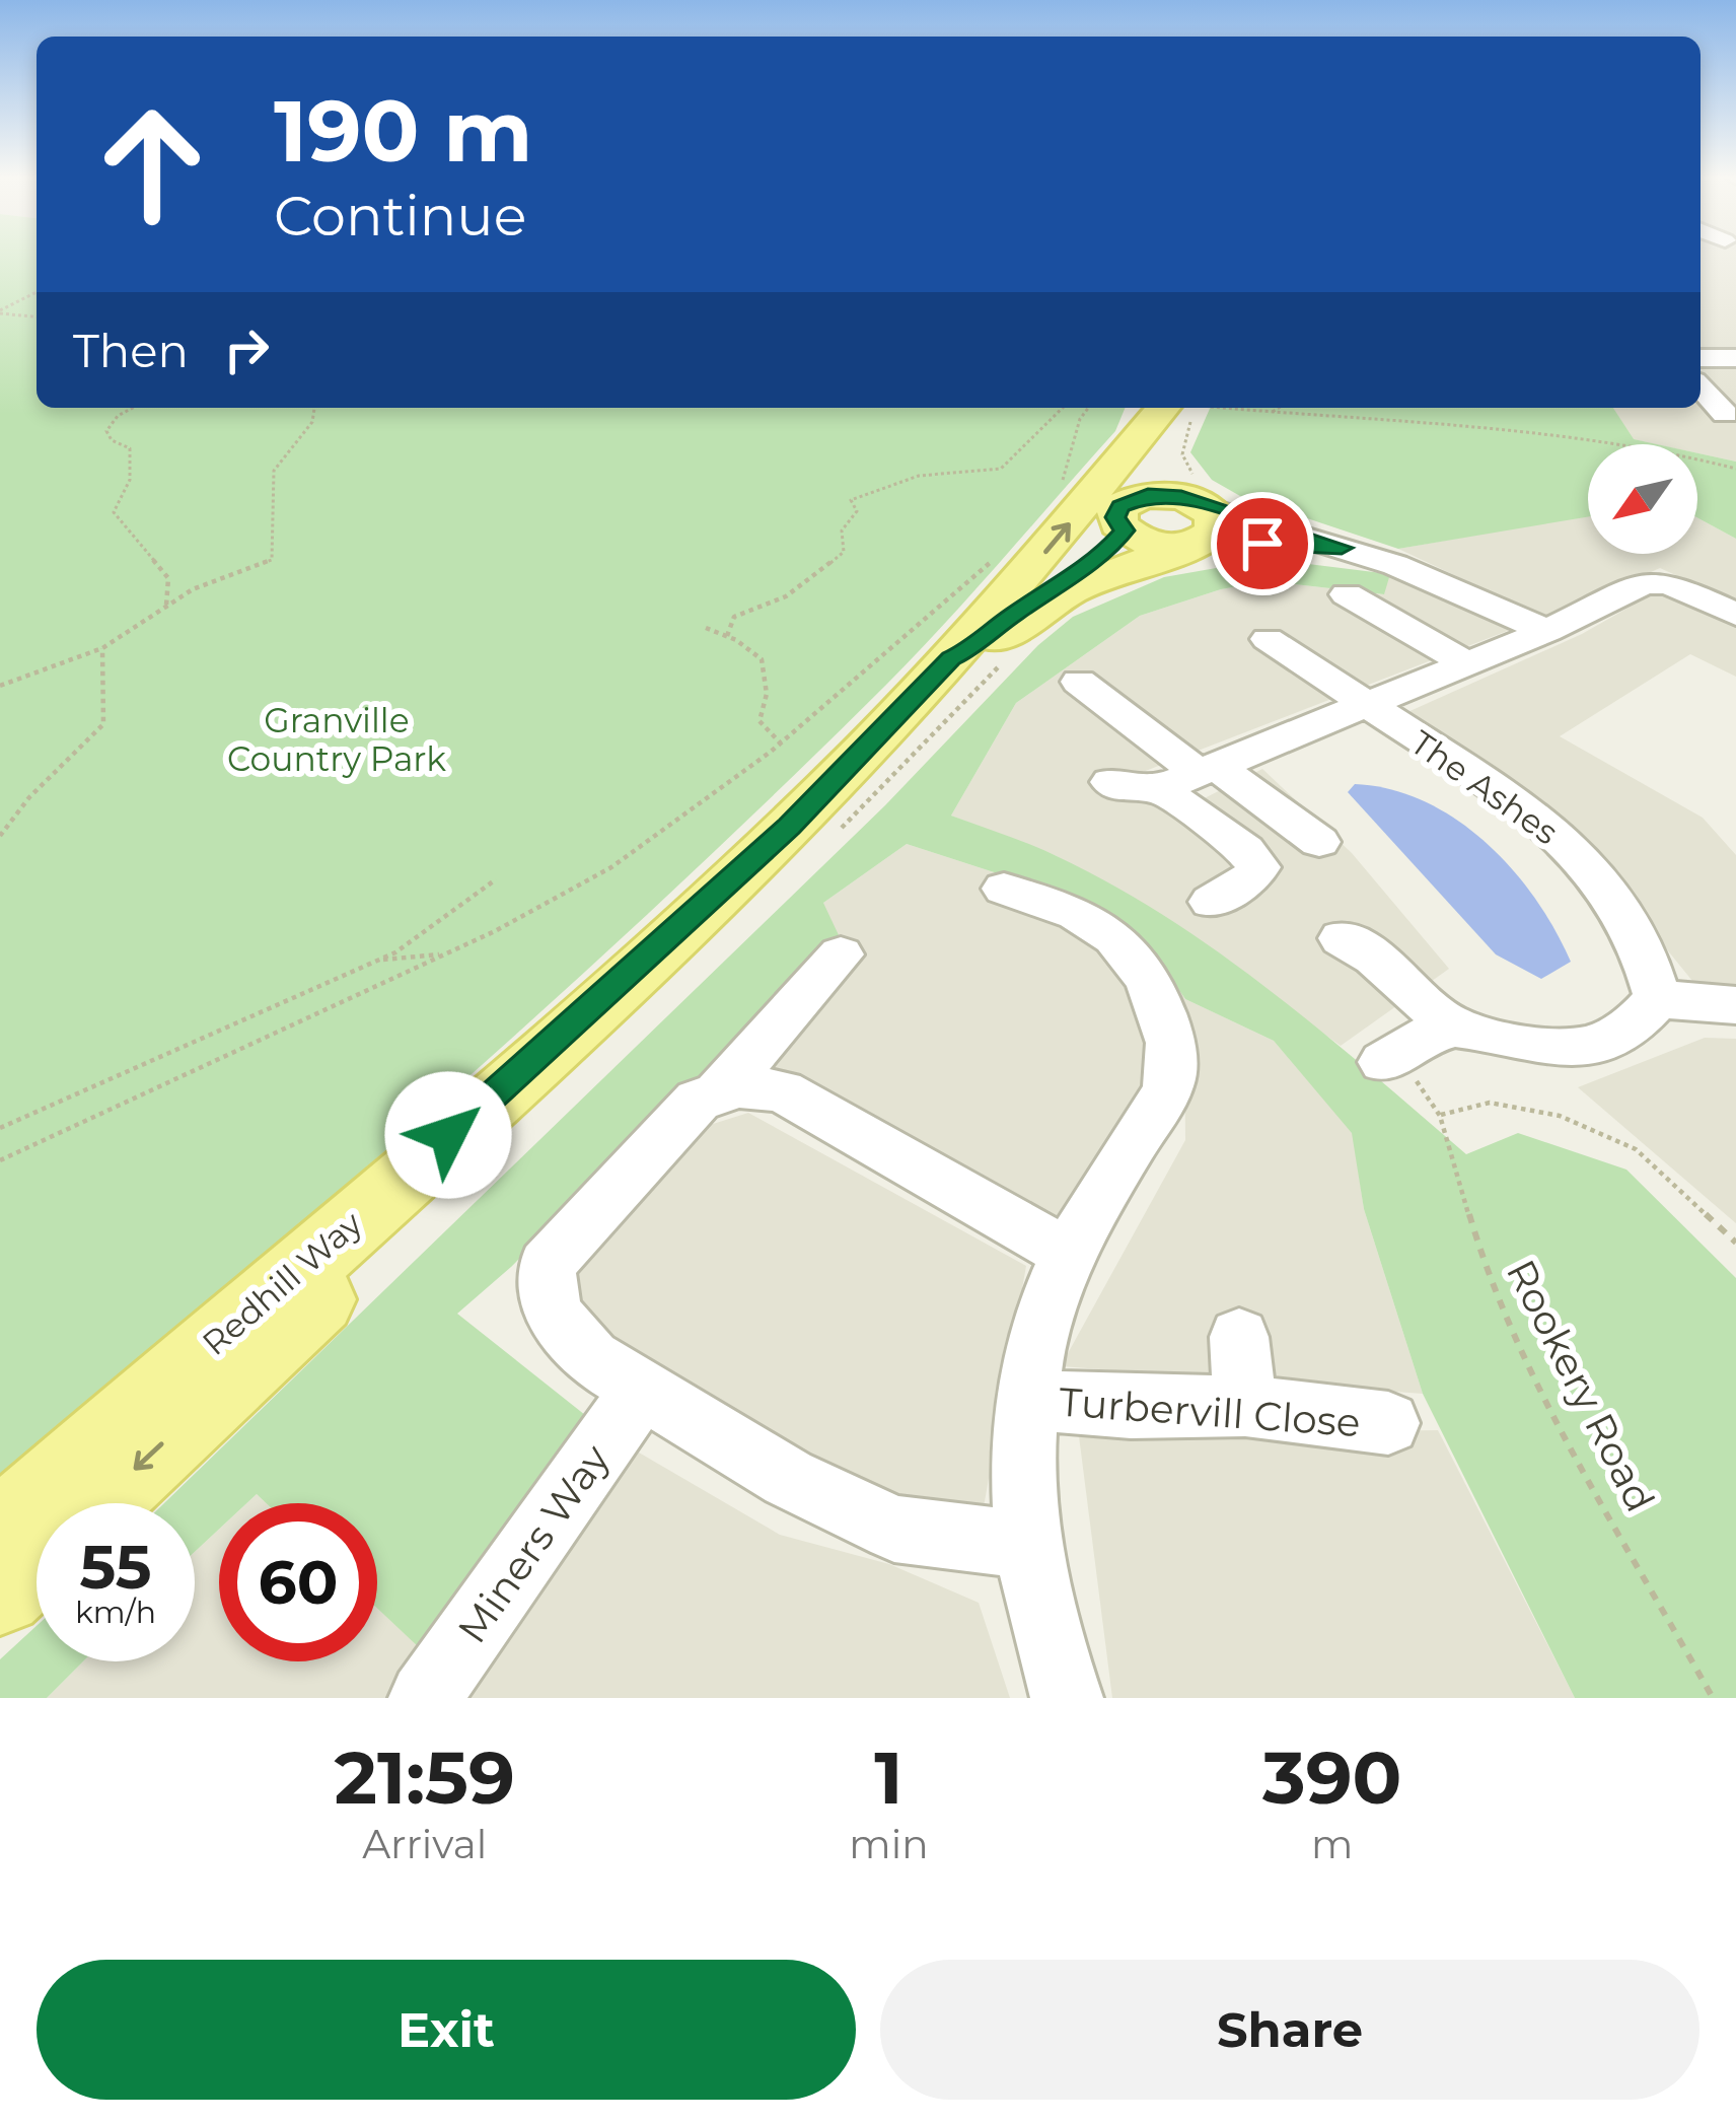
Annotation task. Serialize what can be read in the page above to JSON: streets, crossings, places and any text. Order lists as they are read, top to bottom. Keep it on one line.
{"streets":{"main road":["Redhill Way"],"street":["The Ashes","Turbervill Close","Miners Way"],"path":["Rookery Road"]},"parks":["Granville Country Park"],"north":"bottom left","page":{"turn":["190 m","Continue"],"then":"Then","speed":"55 km/h","limit":"60","eta":["21:59","Arrival","1","min","390","m"],"buttons":["Exit","Share"]}}
